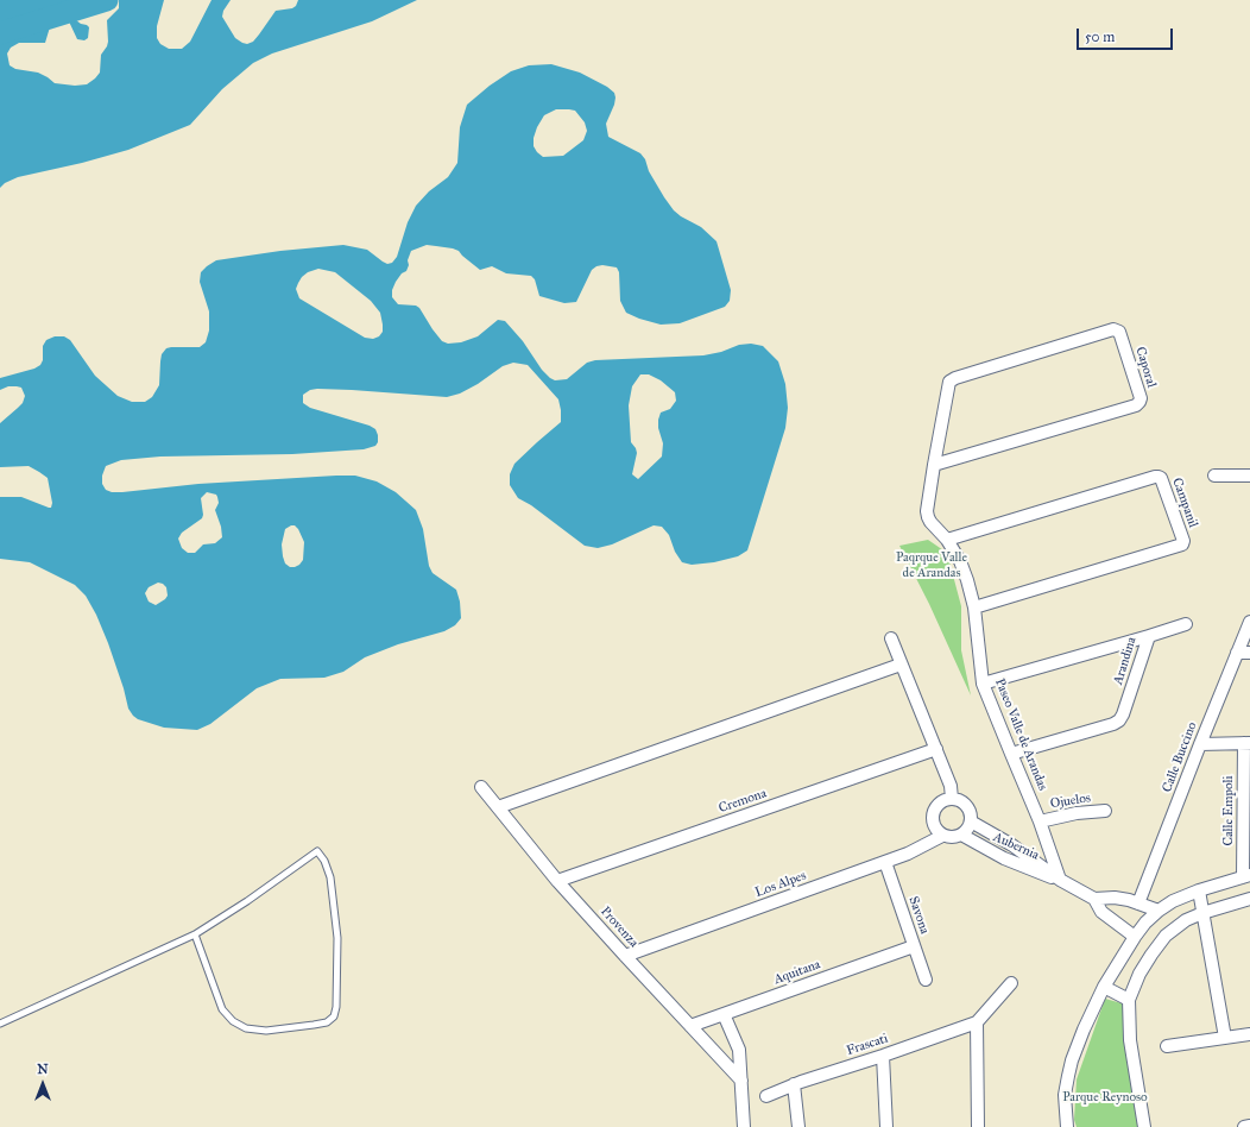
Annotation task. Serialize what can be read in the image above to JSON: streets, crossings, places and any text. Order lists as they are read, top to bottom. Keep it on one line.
{"streets":{"street":["Caporal","Campanil","Arandina","Paseo Valle de Arandas","Calle Buccino","Cremona","Ojuelos","Calle Empoli","Aubernia","Los Alpes","Savona","Provenza","Aquitana","Frascati"]},"crossings":[["Caporal","Paseo Valle de Arandas"],["Campanil","Paseo Valle de Arandas"],["Arandina","Paseo Valle de Arandas"],["Paseo Valle de Arandas","Ojuelos"],["Paseo Valle de Arandas","Aubernia"],["Calle Buccino","Aubernia"],["Cremona","Provenza"],["Aubernia","Los Alpes"],["Los Alpes","Savona"],["Los Alpes","Provenza"],["Savona","Aquitana"],["Provenza","Aquitana"]],"parks":["Paqrque Valle de Arandas","Parque Reynoso"],"scale_bar":"50 m","north":"top"}
